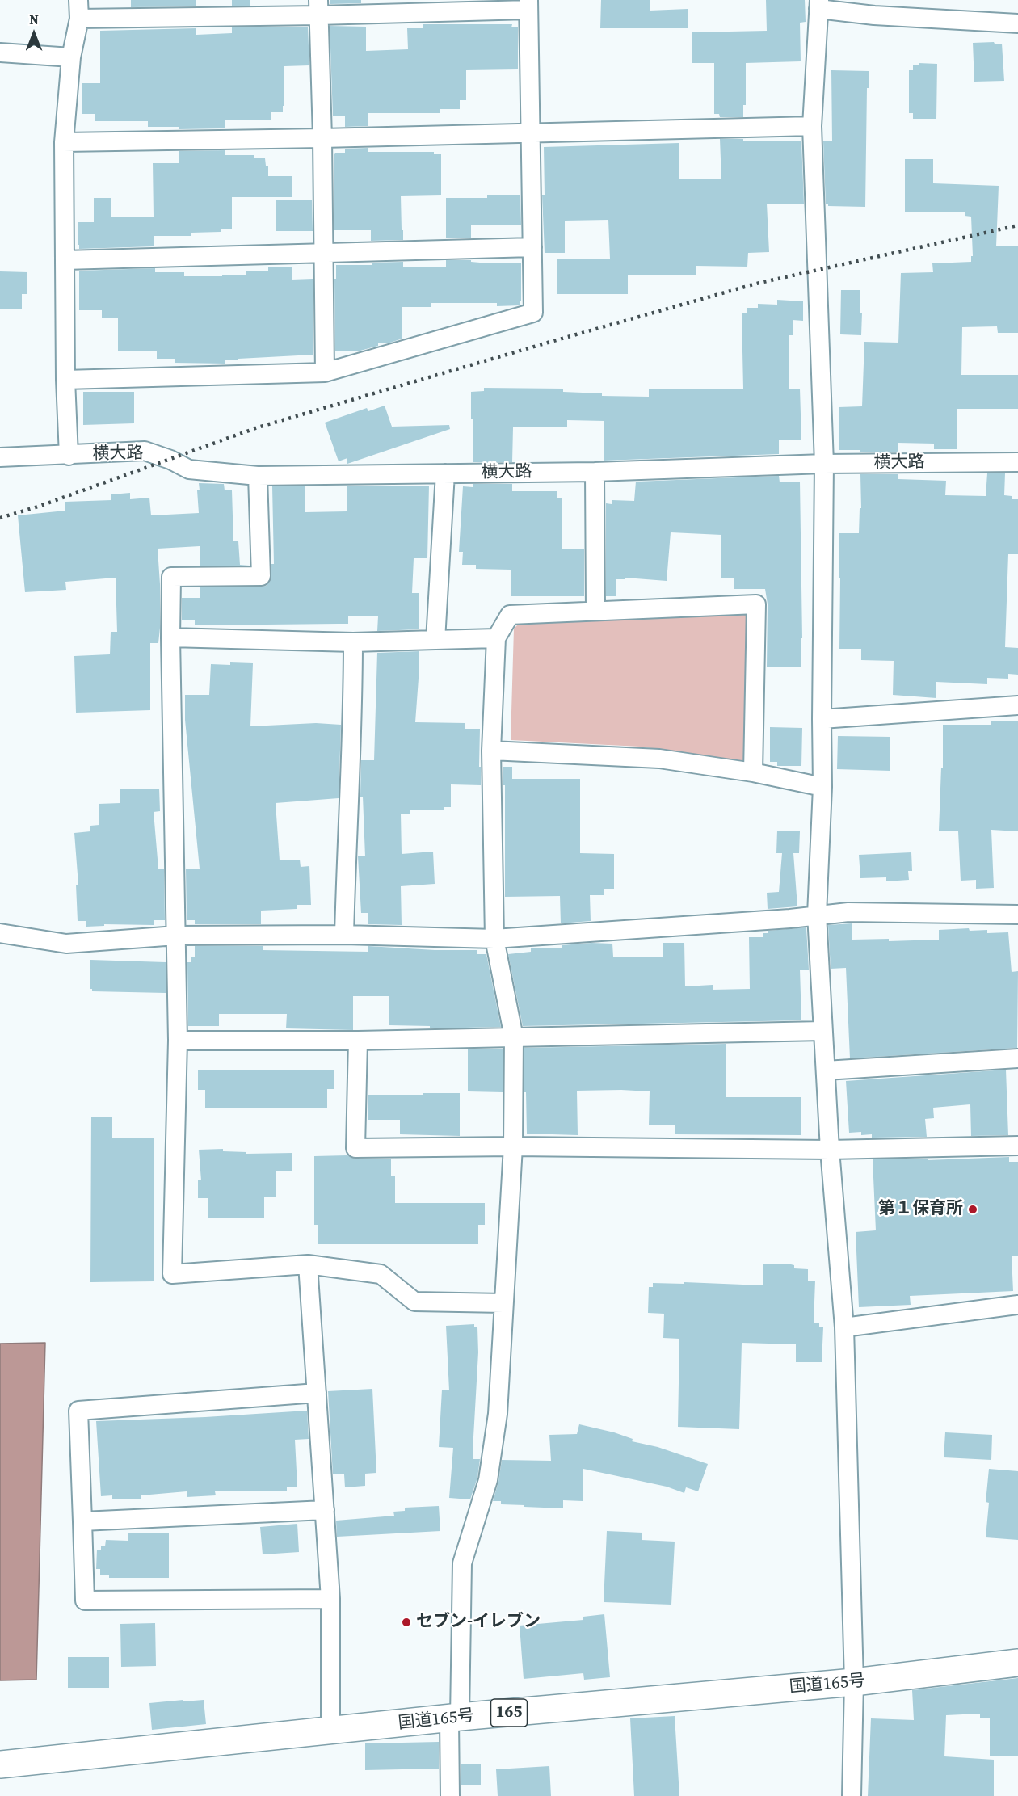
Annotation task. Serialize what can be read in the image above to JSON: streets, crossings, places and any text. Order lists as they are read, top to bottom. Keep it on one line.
{"streets":{"highway":["国道165号","165"],"street":["横大路"]},"places":["第１保育所","セブン-イレブン"],"north":"top"}
